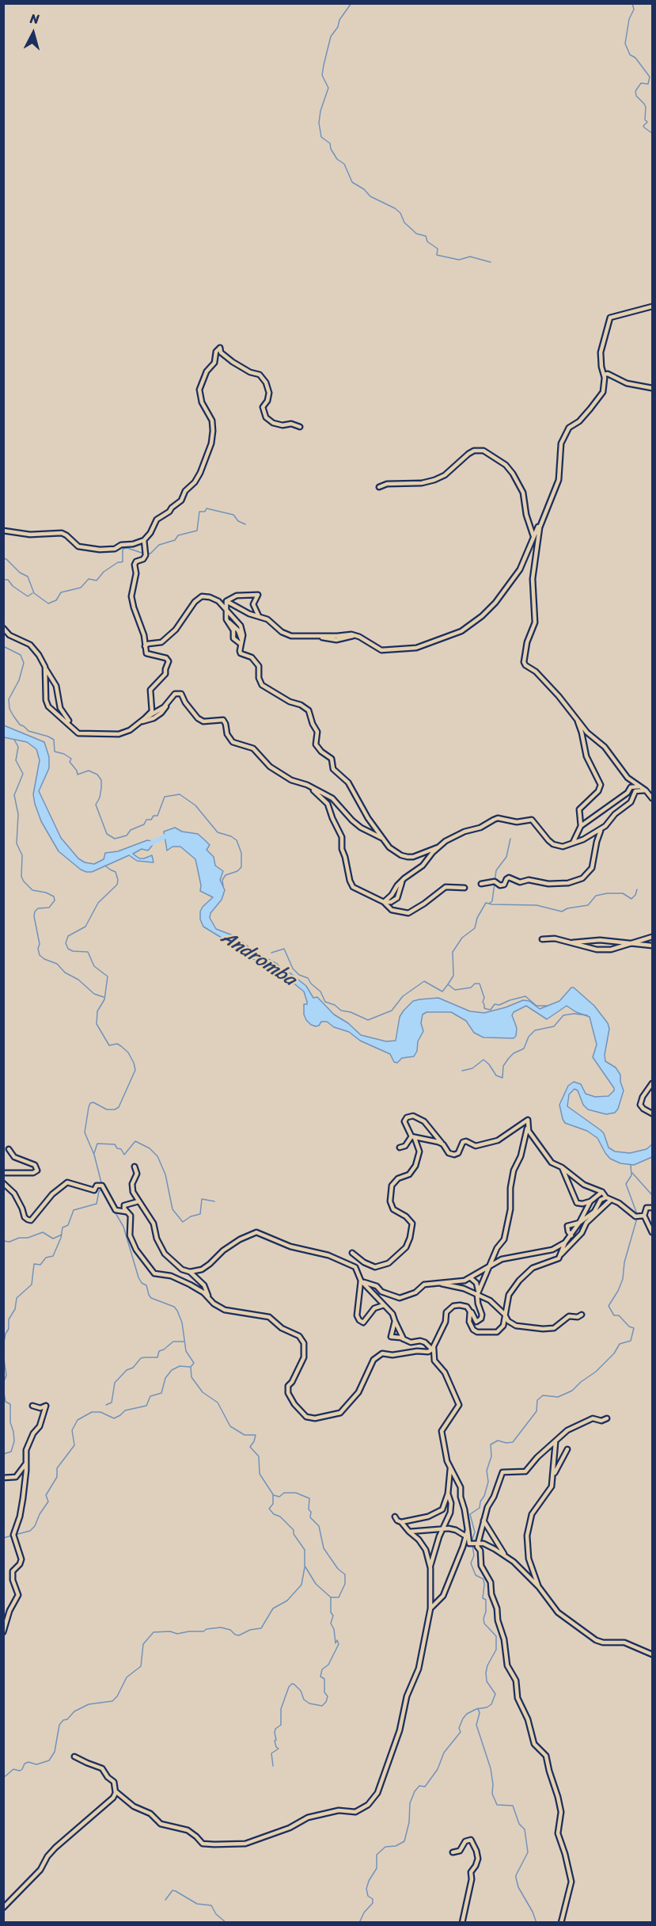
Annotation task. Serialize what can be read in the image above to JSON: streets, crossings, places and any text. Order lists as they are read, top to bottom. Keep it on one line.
{"water":["Andromba"],"north":"top"}
